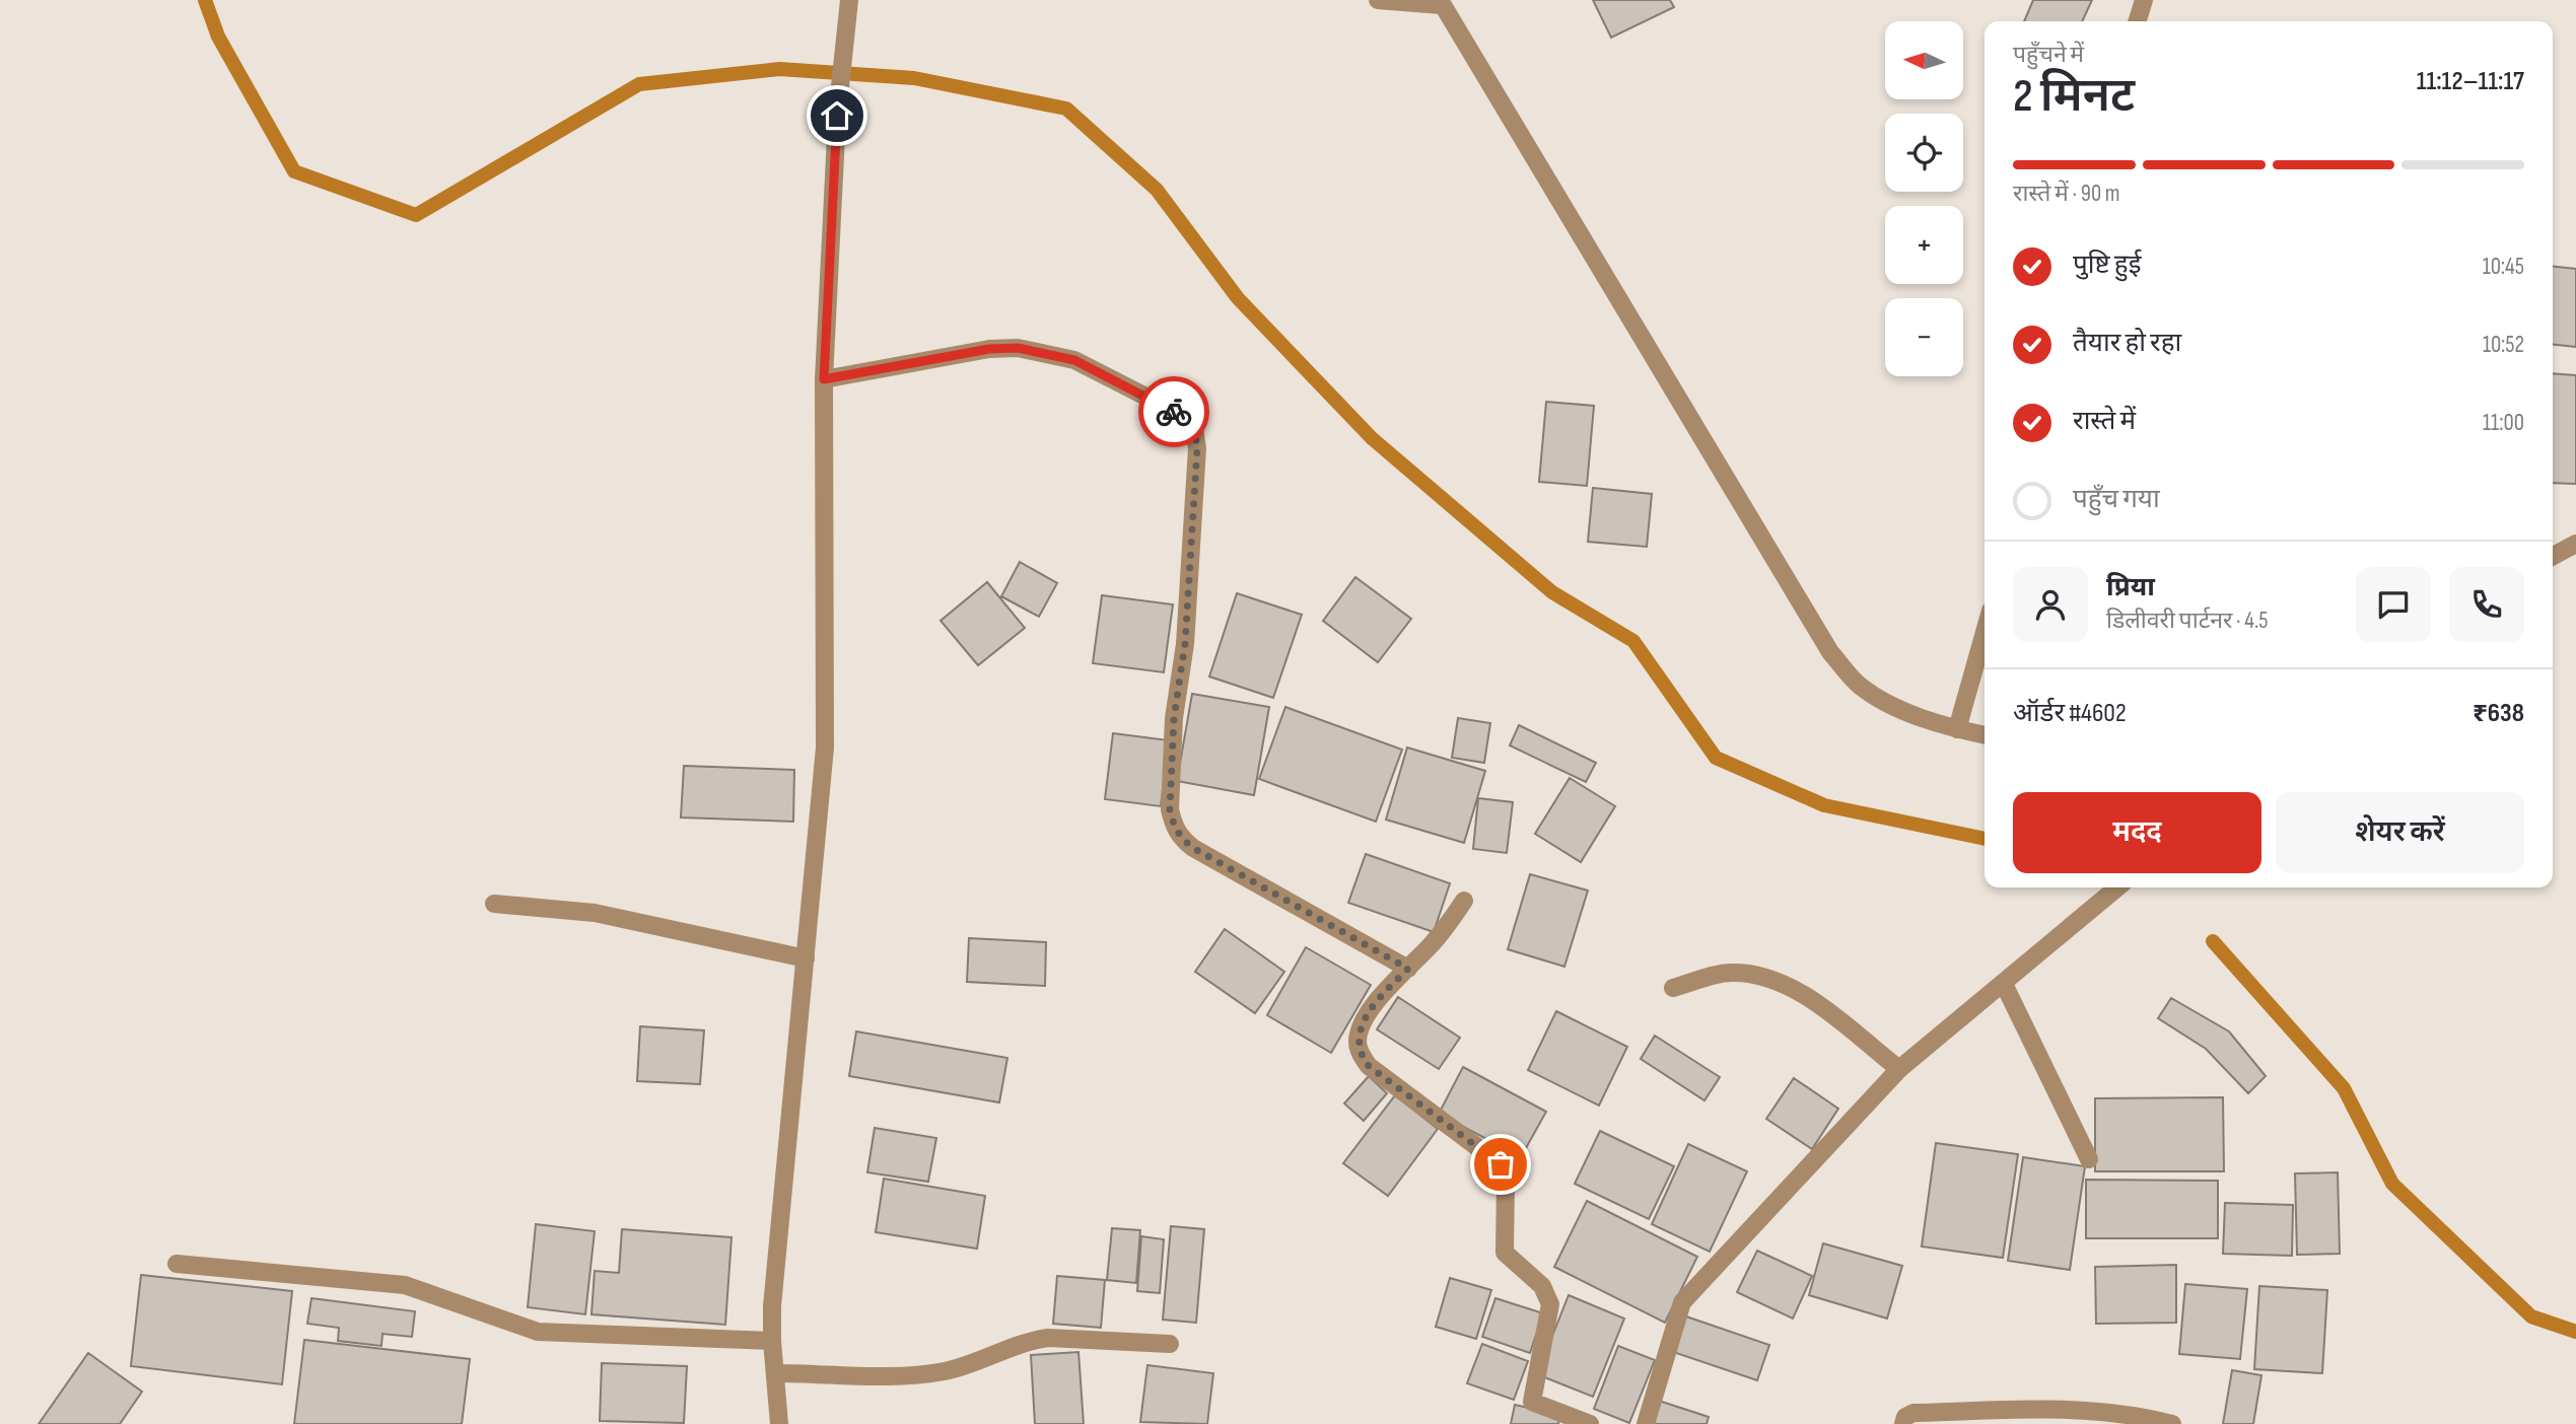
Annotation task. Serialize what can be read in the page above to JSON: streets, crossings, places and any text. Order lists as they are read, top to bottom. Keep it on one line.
{"north":"left","page":{"map_buttons":["+","−"],"heading":["2 मिनट","पहुँचने में","11:12–11:17"],"panel":["प्रिया","डिलीवरी पार्टनर · 4.5","ऑर्डर #4602","₹638"],"bar":"रास्ते में · 90 m","list":[["पुष्टि हुई","10:45"],["तैयार हो रहा","10:52"],["रास्ते में","11:00"],"पहुँच गया"],"buttons":["मदद","शेयर करें"]}}
